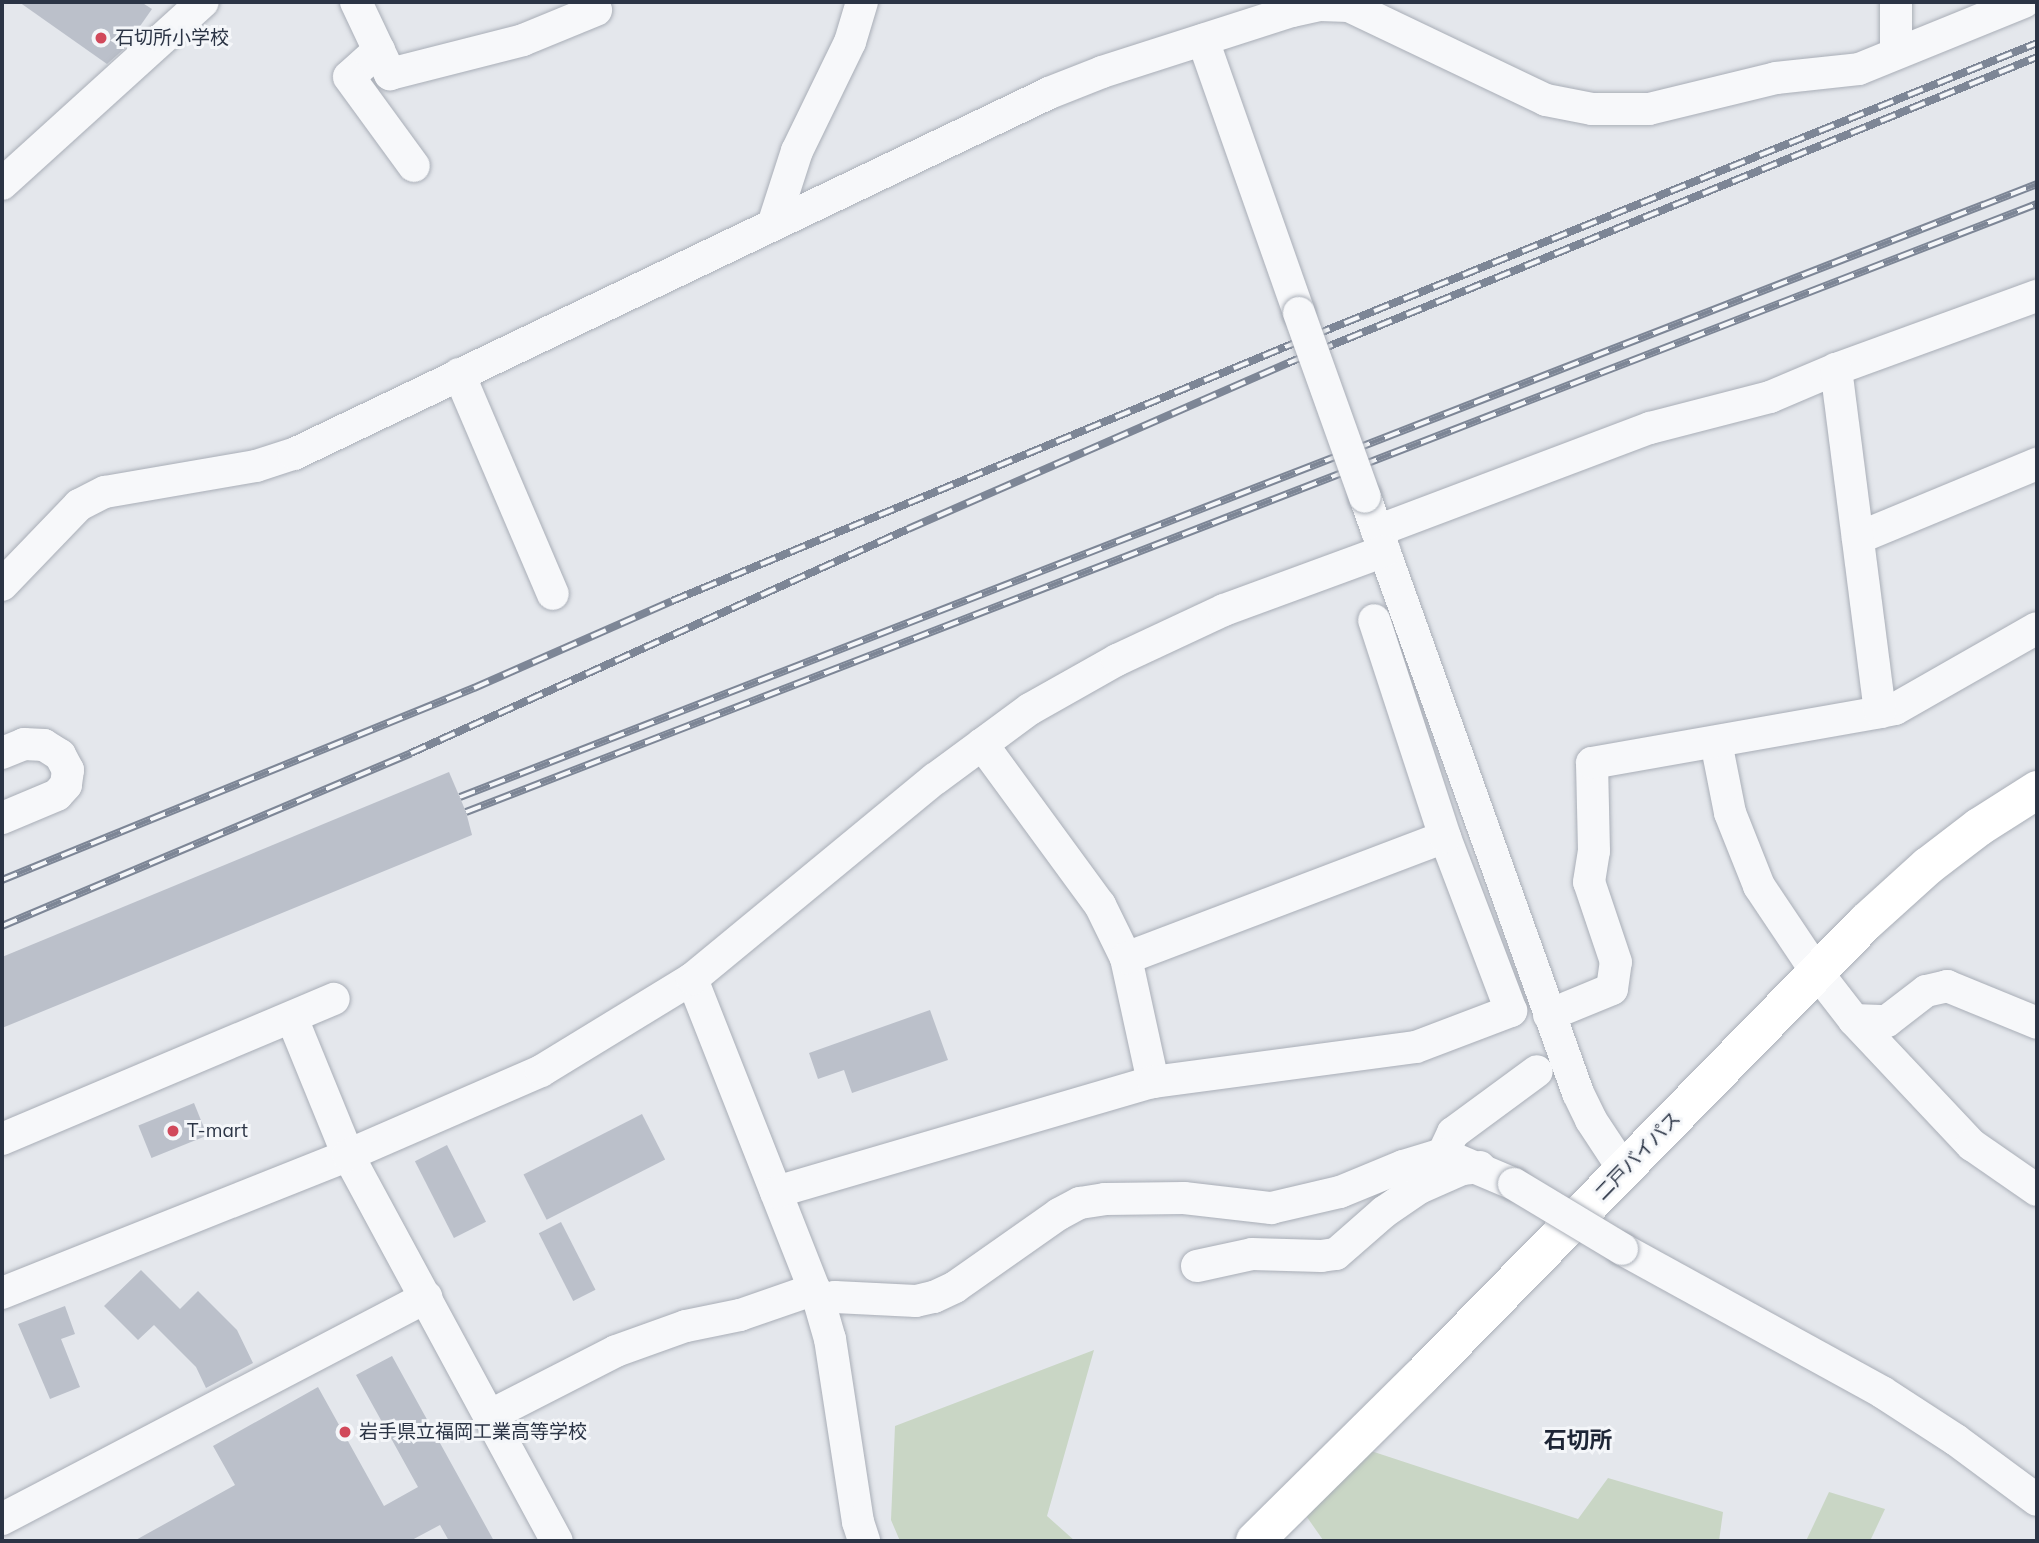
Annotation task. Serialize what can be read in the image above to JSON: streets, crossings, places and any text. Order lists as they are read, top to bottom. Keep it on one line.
{"streets":{"highway":["二戸バイパス"]},"districts":["石切所"],"places":["石切所小学校","T-mart","岩手県立福岡工業高等学校"]}
